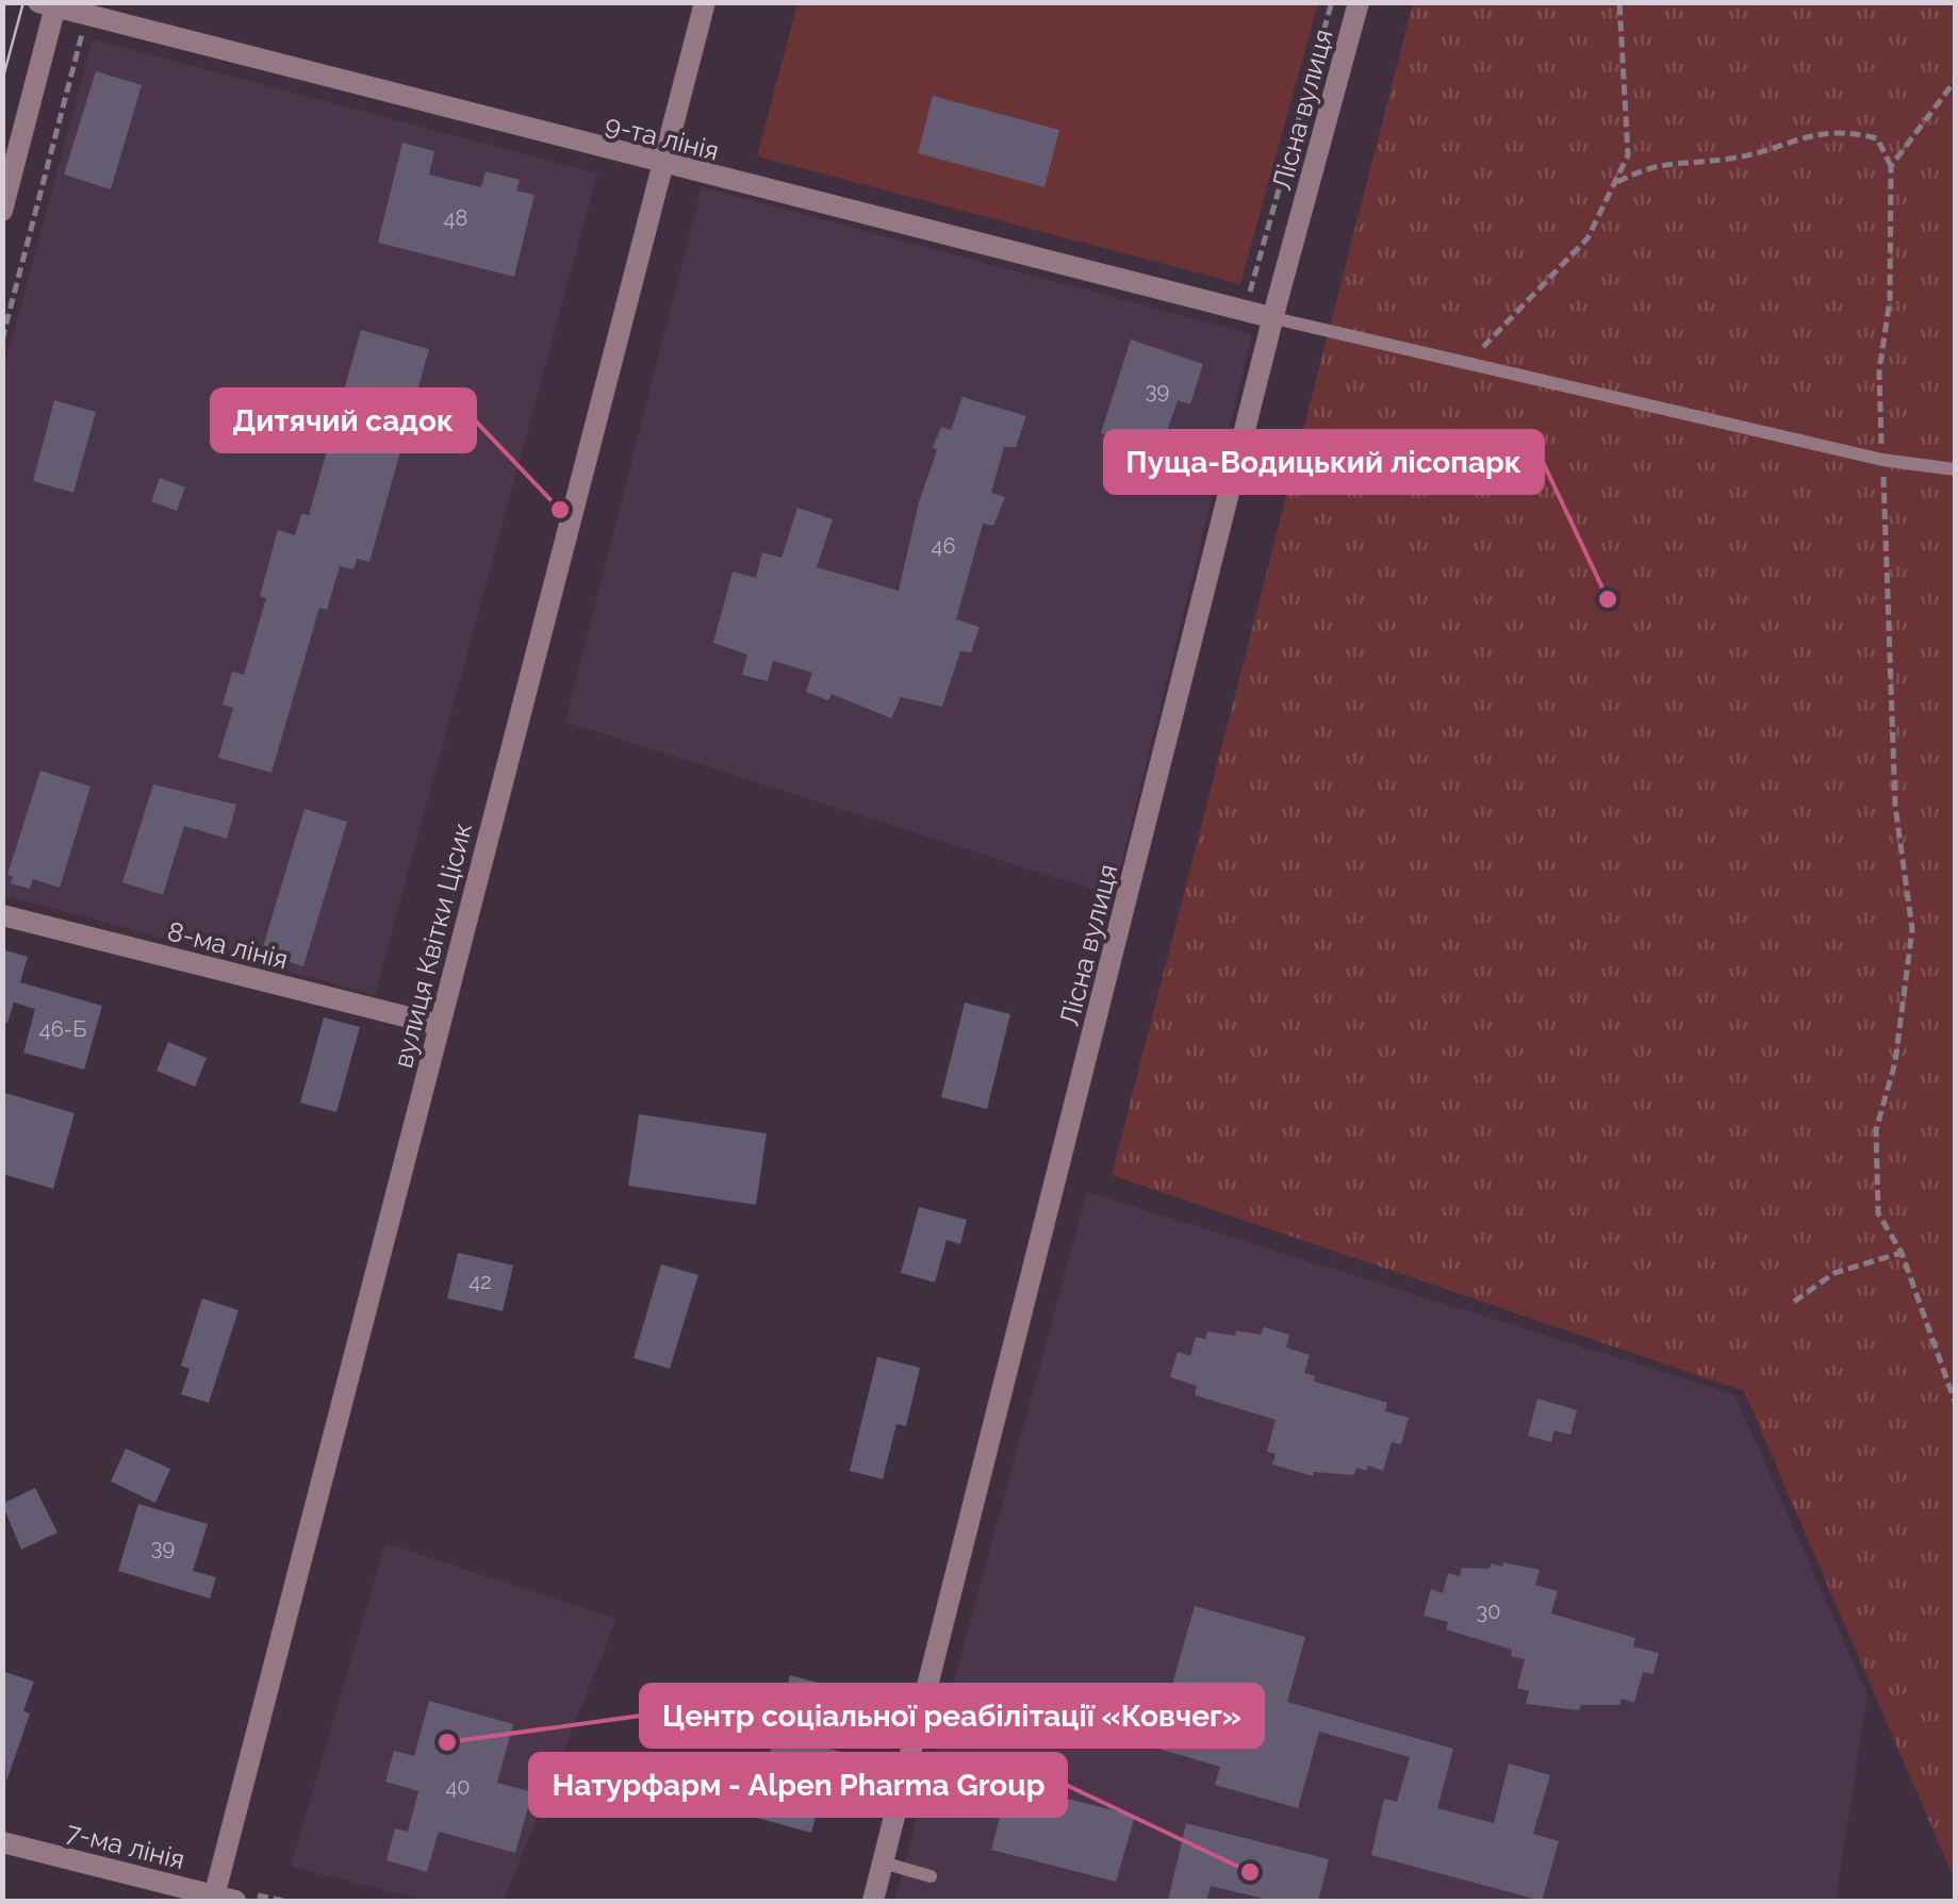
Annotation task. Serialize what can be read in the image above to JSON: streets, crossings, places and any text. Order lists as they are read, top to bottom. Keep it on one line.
{"streets":{"street":["Лісна вулиця","9-та лінія","8-ма лінія","вулиця Квітки Цісик","7-ма лінія"]},"crossings":[["Лісна вулиця","9-та лінія"],["9-та лінія","вулиця Квітки Цісик"],["8-ма лінія","вулиця Квітки Цісик"],["вулиця Квітки Цісик","7-ма лінія"]],"places":["Дитячий садок","Пуща-Водицький лісопарк","Центр соціальної реабілітації «Ковчег»","Натурфарм - Alpen Pharma Group"],"house_numbers":["48","39","46","46-Б","42","39","30","40"]}
